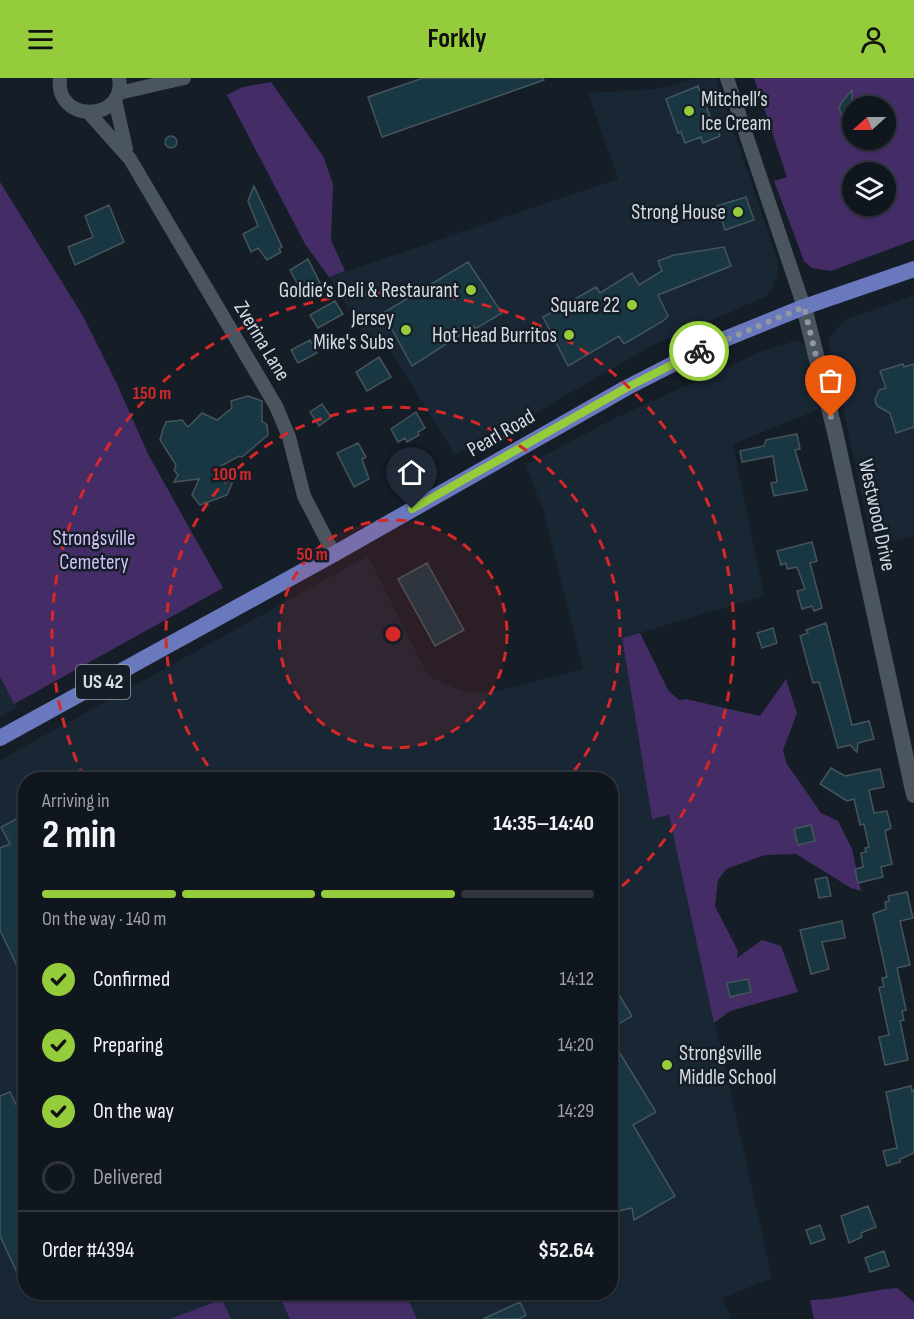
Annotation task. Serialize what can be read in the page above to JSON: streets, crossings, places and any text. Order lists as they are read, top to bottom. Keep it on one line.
{"streets":{"main road":["Pearl Road","US 42"],"street":["Zverina Lane","Westwood Drive"]},"crossings":[["Zverina Lane","Pearl Road"],["Pearl Road","Westwood Drive"]],"parks":["Strongsville Cemetery"],"places":["Mitchell’s Ice Cream","Strong House","Goldie’s Deli & Restaurant","Square 22","Jersey Mike's Subs","Hot Head Burritos","Strongsville Middle School"],"north":"left","page":{"header":"Forkly","heading":["2 min","Arriving in","14:35–14:40"],"panel":["Order #4394","$52.64"],"bar":"On the way · 140 m","list":[["Confirmed","14:12"],["Preparing","14:20"],["On the way","14:29"],"Delivered"]},"rings":["150 m","100 m","50 m"]}
